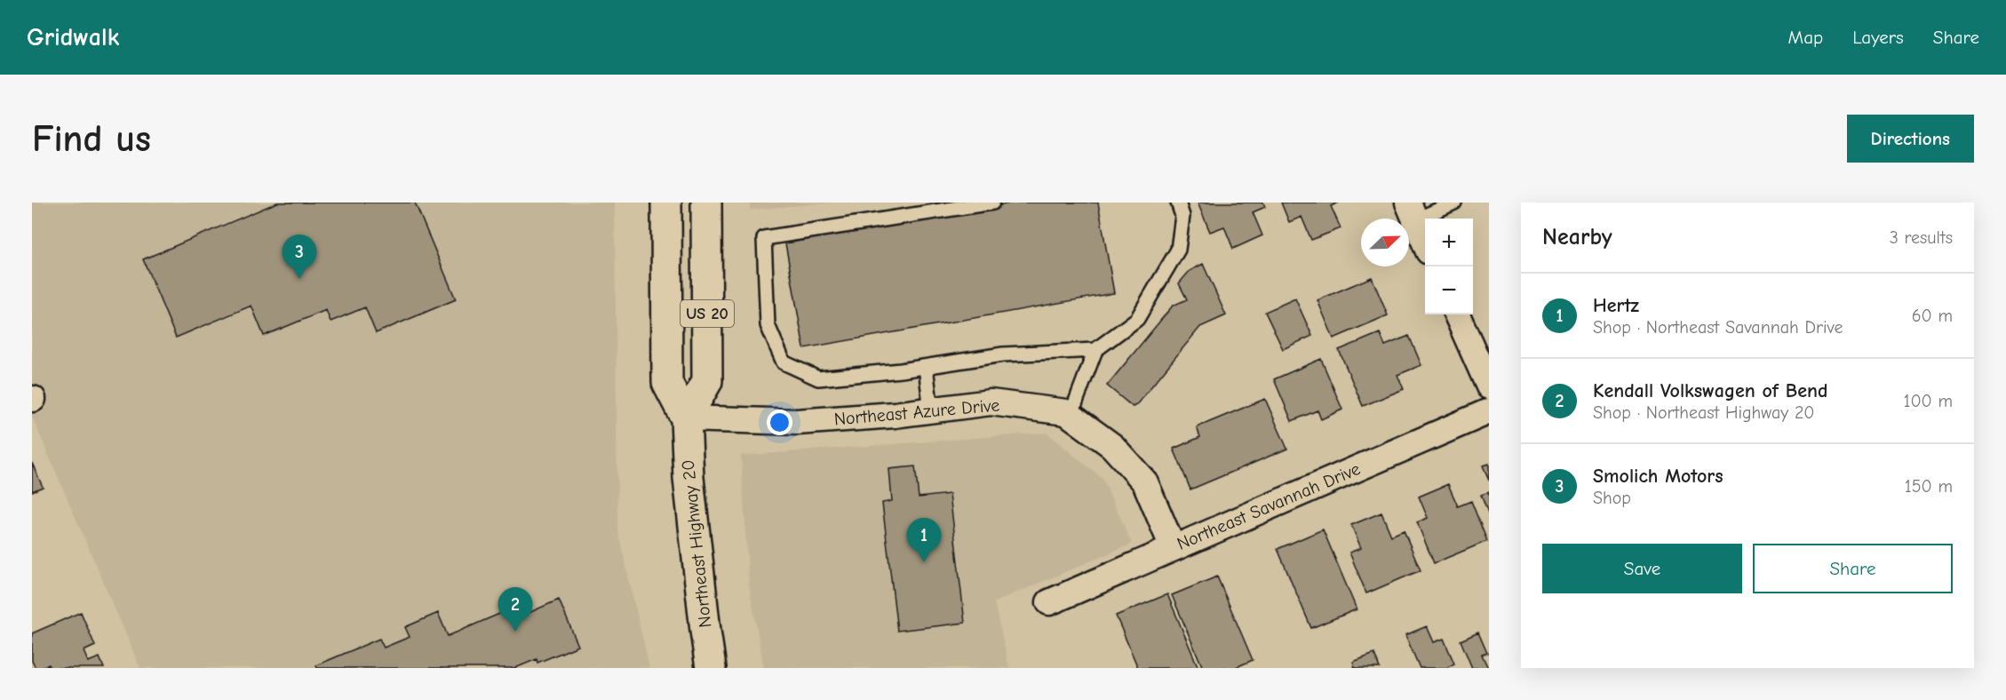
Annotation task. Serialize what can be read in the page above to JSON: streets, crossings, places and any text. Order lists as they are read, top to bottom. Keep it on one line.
{"streets":{"main road":["US 20","Northeast Highway 20"],"street":["Northeast Azure Drive","Northeast Savannah Drive"]},"crossings":[["US 20","Northeast Azure Drive"],["US 20","Northeast Highway 20"],["Northeast Azure Drive","Northeast Savannah Drive"],["Northeast Azure Drive","Northeast Highway 20"]],"north":"top right","page":{"header":"Gridwalk","nav":["Map","Layers","Share"],"buttons":["Directions",["Save","Share"]],"title":"Find us","heading":["Nearby","3 results"],"map_buttons":["+","−"],"pins":["3","1","2"],"list":[{"mark":"1","name":"Hertz","note":"Shop · Northeast Savannah Drive","value":"60 m"},{"mark":"2","name":"Kendall Volkswagen of Bend","note":"Shop · Northeast Highway 20","value":"100 m"},{"mark":"3","name":"Smolich Motors","note":"Shop","value":"150 m"}]}}
